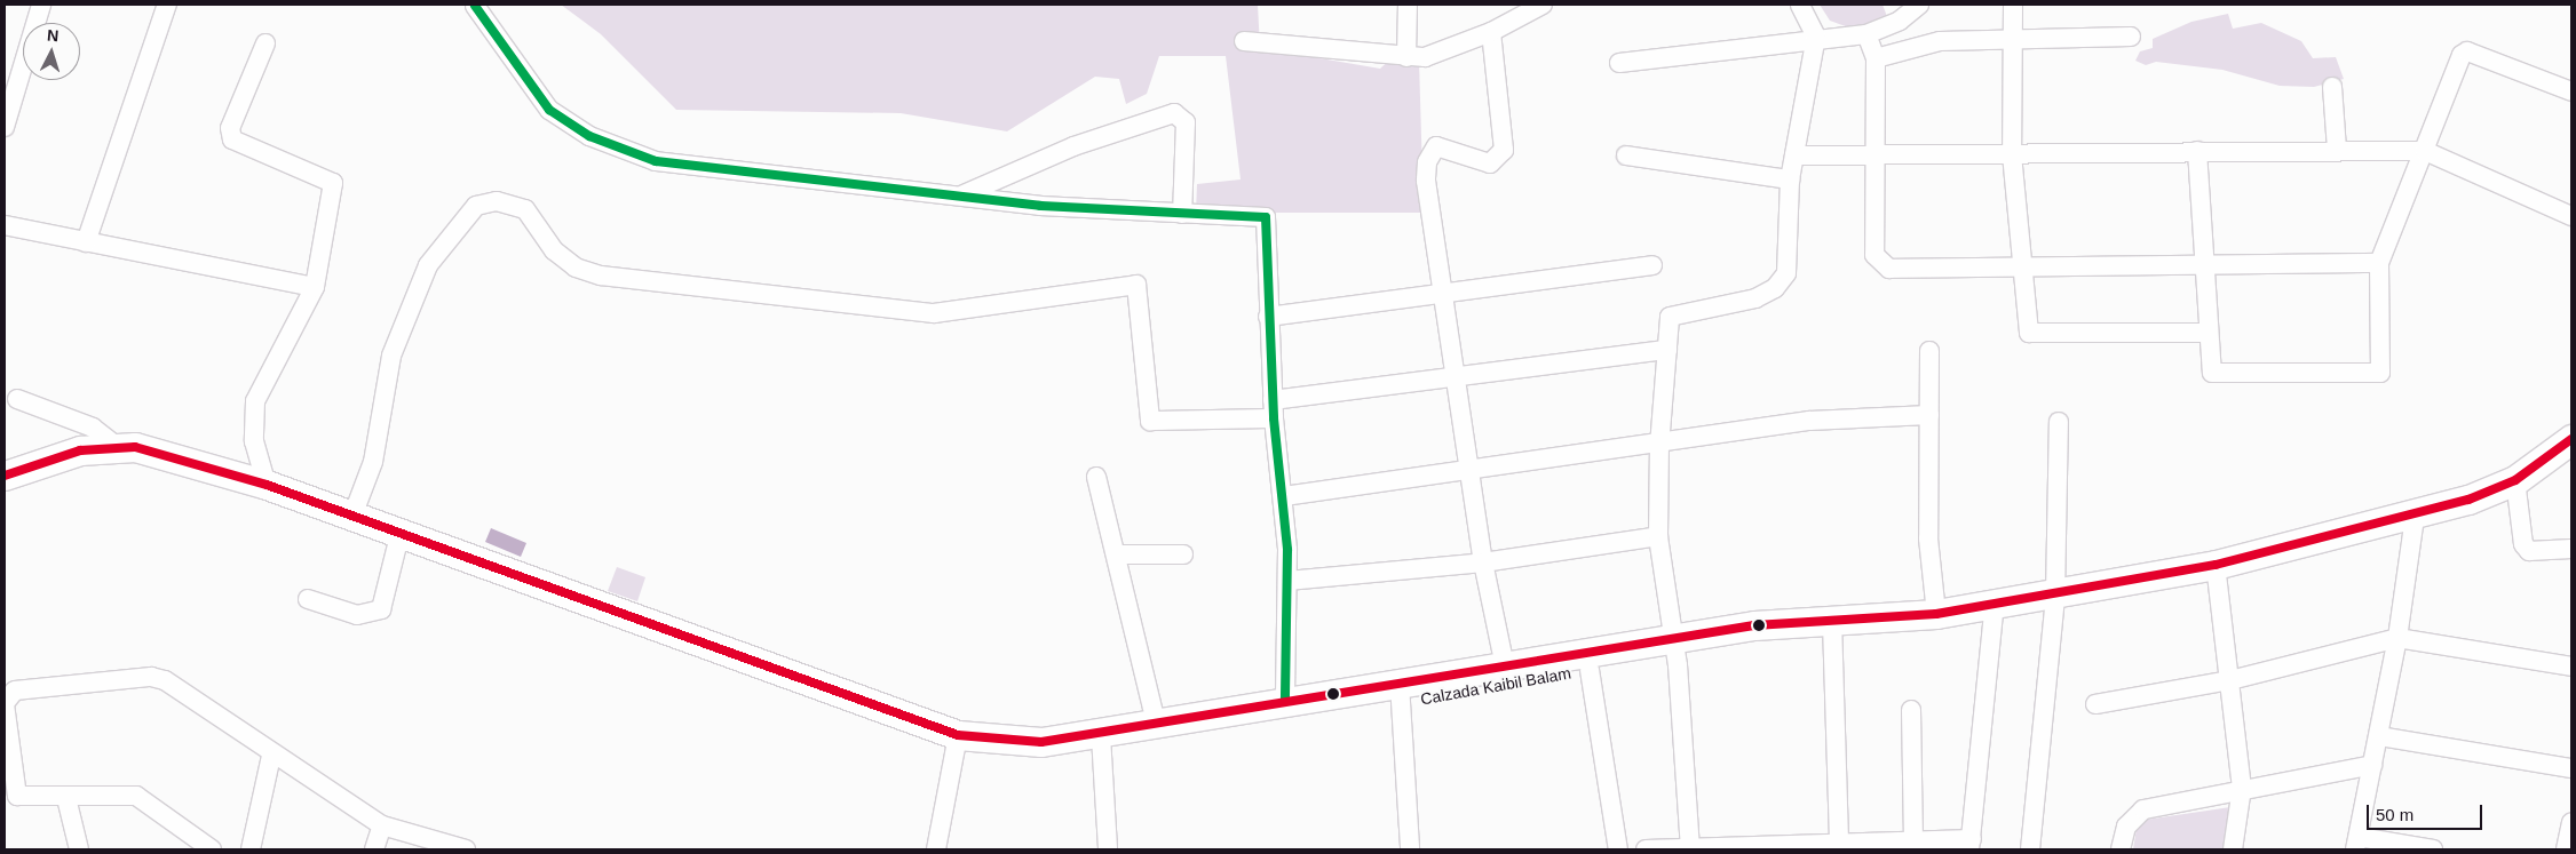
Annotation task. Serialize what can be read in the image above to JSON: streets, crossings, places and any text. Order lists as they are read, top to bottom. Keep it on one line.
{"streets":{"main road":["Calzada Kaibil Balam"]},"scale_bar":"50 m","north":"top"}
